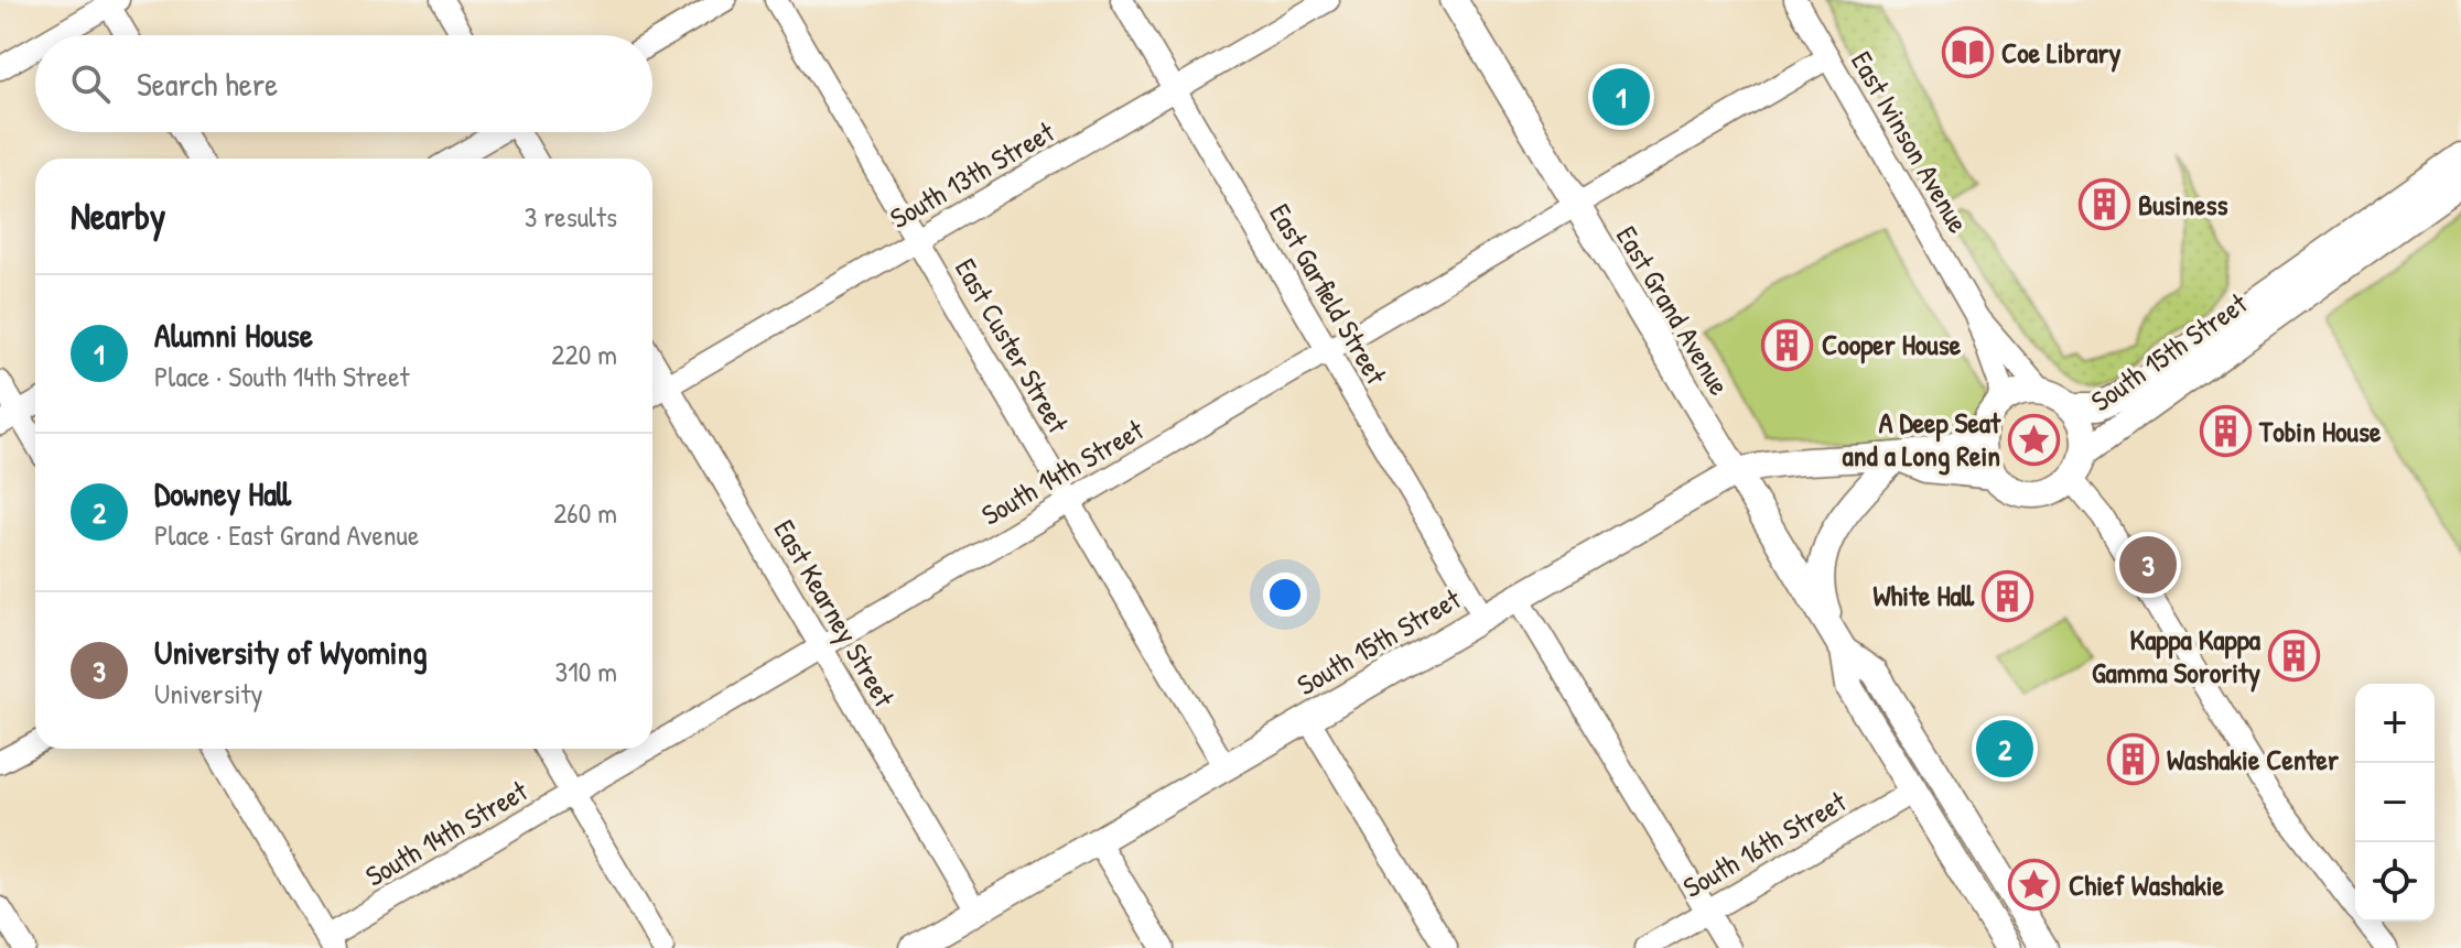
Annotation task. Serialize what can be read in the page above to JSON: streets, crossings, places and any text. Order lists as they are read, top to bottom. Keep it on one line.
{"streets":{"main road":["East Grand Avenue","South 15th Street"],"street":["East Ivinson Avenue","South 13th Street","East Garfield Street","East Custer Street","South 14th Street","East Kearney Street","South 16th Street"]},"crossings":[["East Ivinson Avenue","South 15th Street"],["East Ivinson Avenue","South 14th Street"],["South 13th Street","East Garfield Street"],["South 13th Street","East Custer Street"],["South 13th Street","East Kearney Street"],["East Garfield Street","South 15th Street"],["East Garfield Street","South 14th Street"],["East Grand Avenue","South 15th Street"],["East Grand Avenue","South 14th Street"],["East Grand Avenue","South 16th Street"],["East Custer Street","South 15th Street"],["East Custer Street","South 14th Street"],["South 15th Street","East Kearney Street"],["South 14th Street","East Kearney Street"]],"places":{"library":["Coe Library"],"building":["Business","Cooper House","Tobin House","White Hall","Kappa Kappa Gamma Sorority","Washakie Center"],"place":["A Deep Seat and a Long Rein","Chief Washakie"]},"page":{"search":"Search here","pins":["1","3","2"],"heading":["Nearby","3 results"],"list":[{"mark":"1","name":"Alumni House","note":"Place · South 14th Street","value":"220 m"},{"mark":"2","name":"Downey Hall","note":"Place · East Grand Avenue","value":"260 m"},{"mark":"3","name":"University of Wyoming","note":"University","value":"310 m"}],"map_buttons":["+","−"]}}
